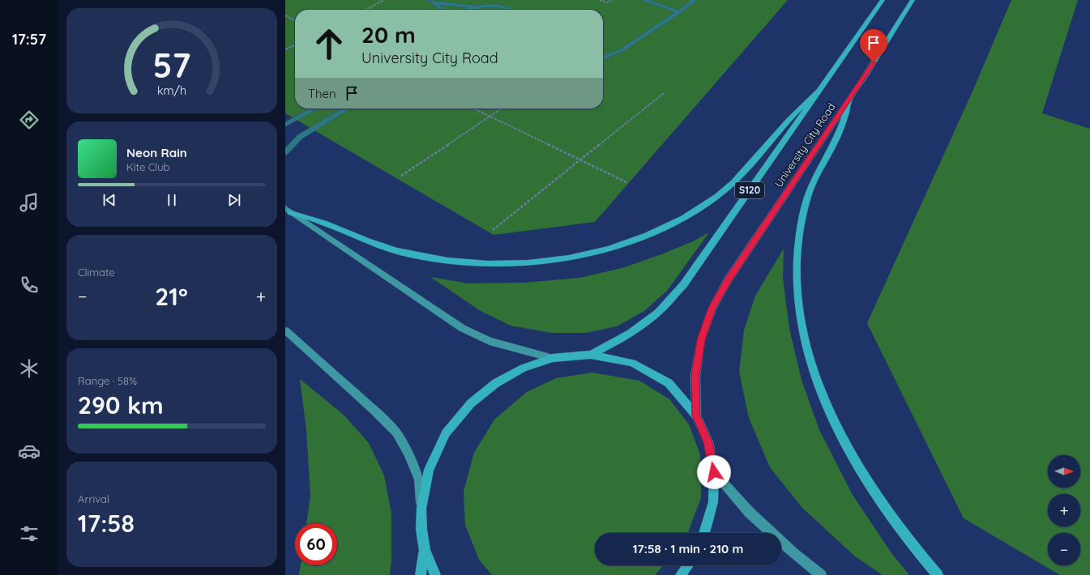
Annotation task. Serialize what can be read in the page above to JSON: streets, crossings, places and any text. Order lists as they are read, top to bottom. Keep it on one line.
{"streets":{"main road":["University City Road","S120"]},"north":"right","page":{"tabs":"17:57","turn":["20 m","University City Road"],"then":"Then","song":["Neon Rain","Kite Club"],"tile":["Climate",["Range · 58%","290 km"],["Arrival","17:58"]],"heat":["−","21°","+"],"map_buttons":["+","−"],"limit":"60","trip":"17:58 · 1 min · 210 m","gauge":["57","km/h"]}}
